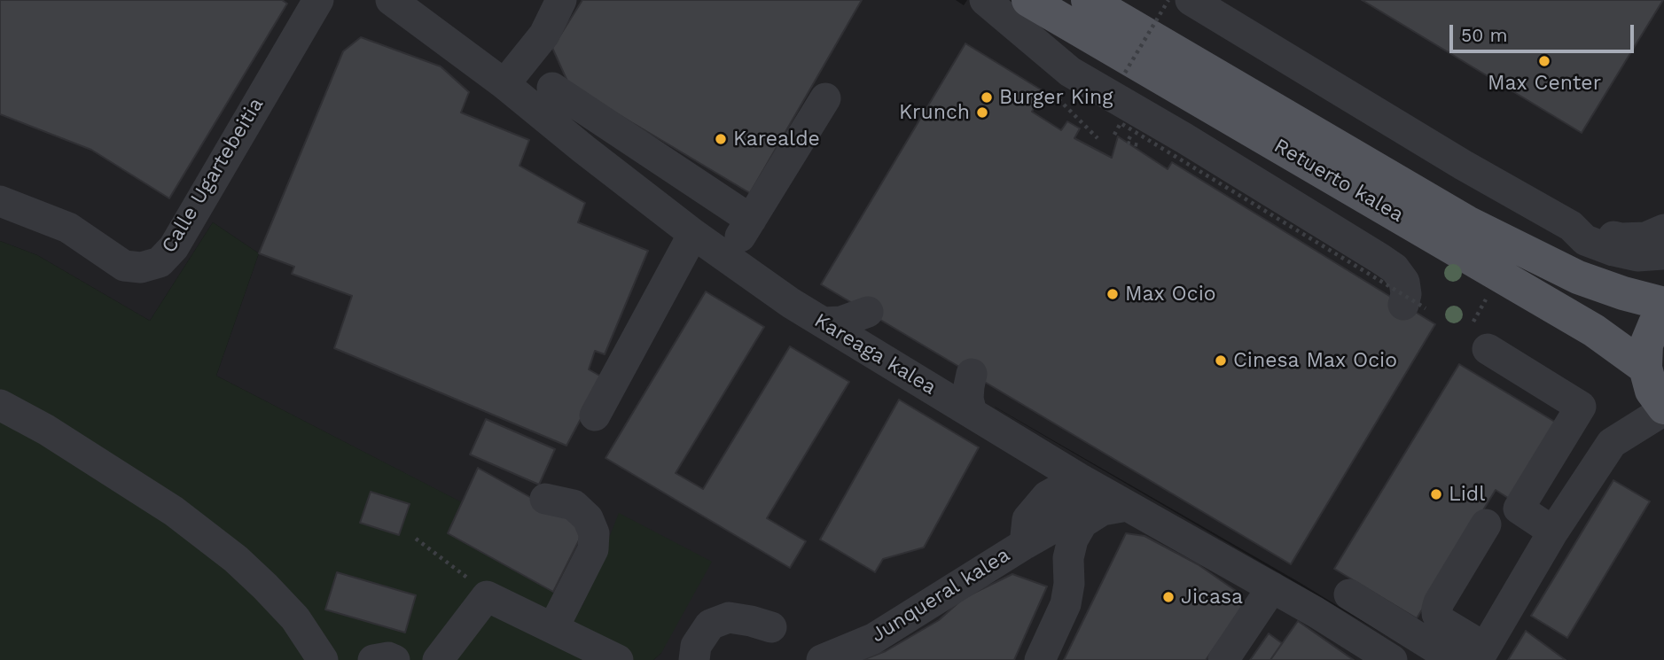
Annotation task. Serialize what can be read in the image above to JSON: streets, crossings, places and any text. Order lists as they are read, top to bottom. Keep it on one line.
{"streets":{"main road":["Retuerto kalea"],"street":["Calle Ugartebeitia","Kareaga kalea","Junqueral kalea"]},"crossings":[["Kareaga kalea","Junqueral kalea"]],"places":["Max Center","Burger King","Krunch","Karealde","Max Ocio","Cinesa Max Ocio","Lidl","Jicasa"],"scale_bar":"50 m"}
